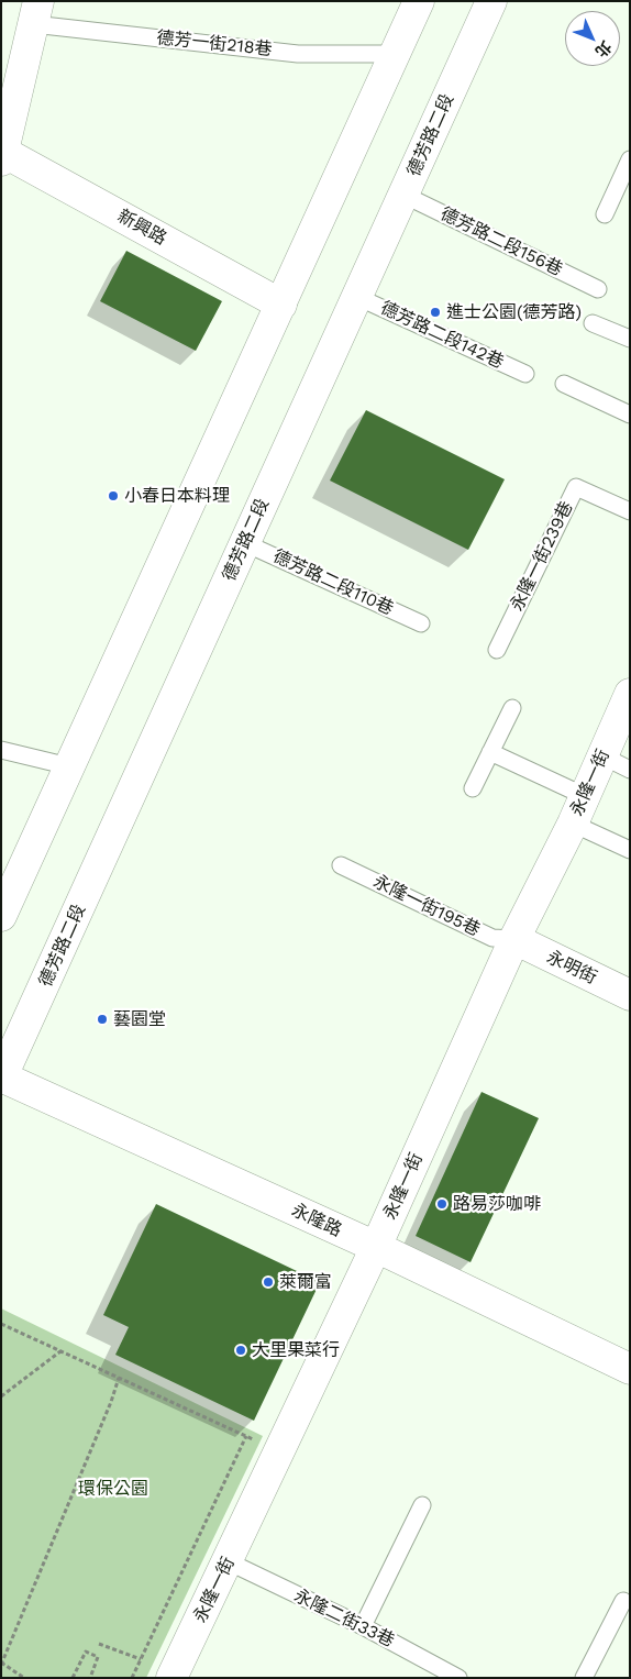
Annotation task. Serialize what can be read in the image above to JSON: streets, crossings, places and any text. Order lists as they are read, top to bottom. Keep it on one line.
{"streets":{"street":["德芳路二段","新興路","永隆一街","永明街","永隆路"],"lane":["德芳一街218巷","德芳路二段156巷","德芳路二段142巷","永隆一街239巷","德芳路二段110巷","永隆一街195巷","永隆二街33巷"]},"crossings":[["德芳路二段","德芳路二段156巷"],["德芳路二段","德芳路二段142巷"],["德芳路二段","德芳路二段110巷"],["德芳路二段","永隆路"],["永隆一街","永隆一街195巷"],["永隆一街","永明街"],["永隆一街","永隆路"],["永隆一街","永隆二街33巷"],["永隆一街195巷","永明街"]],"parks":["環保公園"],"places":["進士公園(德芳路)","小春日本料理","藝園堂","路易莎咖啡","萊爾富","大里果菜行"],"north":"bottom right"}
